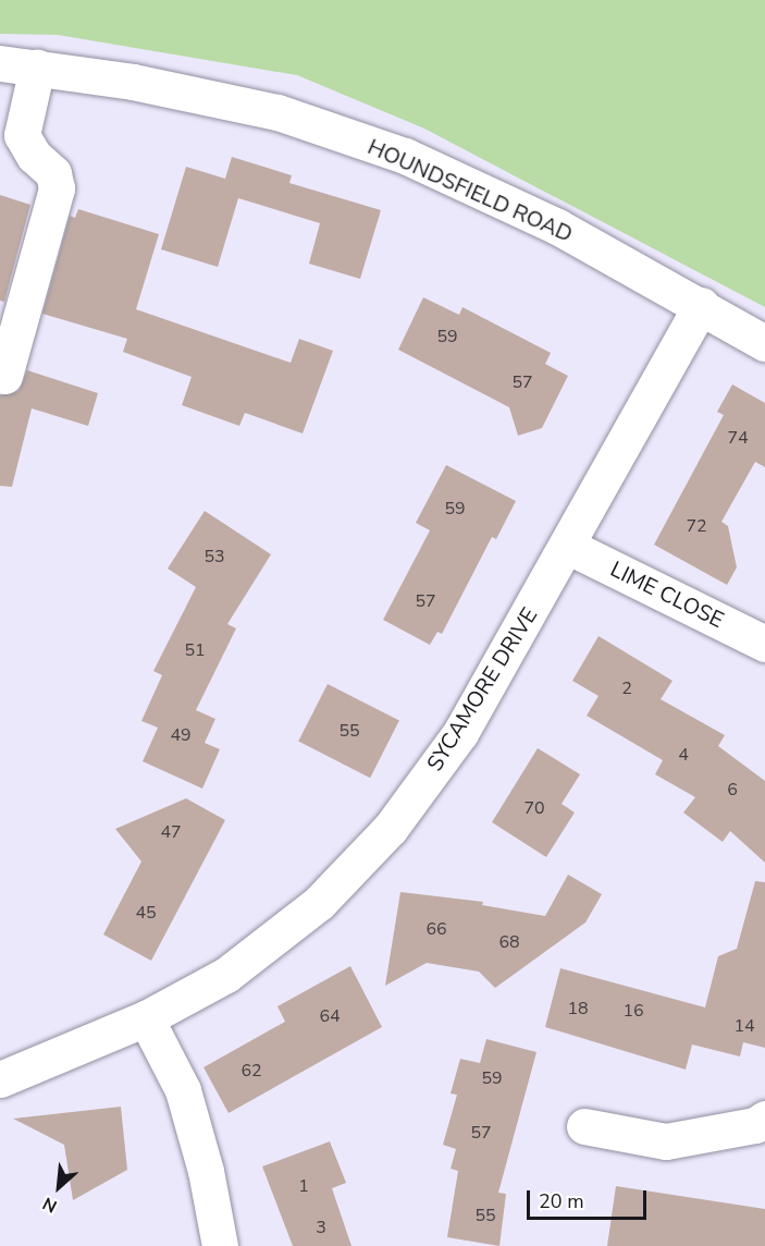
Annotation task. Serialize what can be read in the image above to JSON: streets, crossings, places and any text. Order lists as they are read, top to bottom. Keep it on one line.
{"streets":{"street":["HOUNDSFIELD ROAD","LIME CLOSE","SYCAMORE DRIVE"]},"crossings":[["HOUNDSFIELD ROAD","SYCAMORE DRIVE"],["LIME CLOSE","SYCAMORE DRIVE"]],"house_numbers":["59","57","74","59","72","53","57","51","2","55","49","4","6","70","47","45","66","68","18","16","64","14","62","59","57","1","55","3"],"scale_bar":"20 m","north":"bottom left"}
